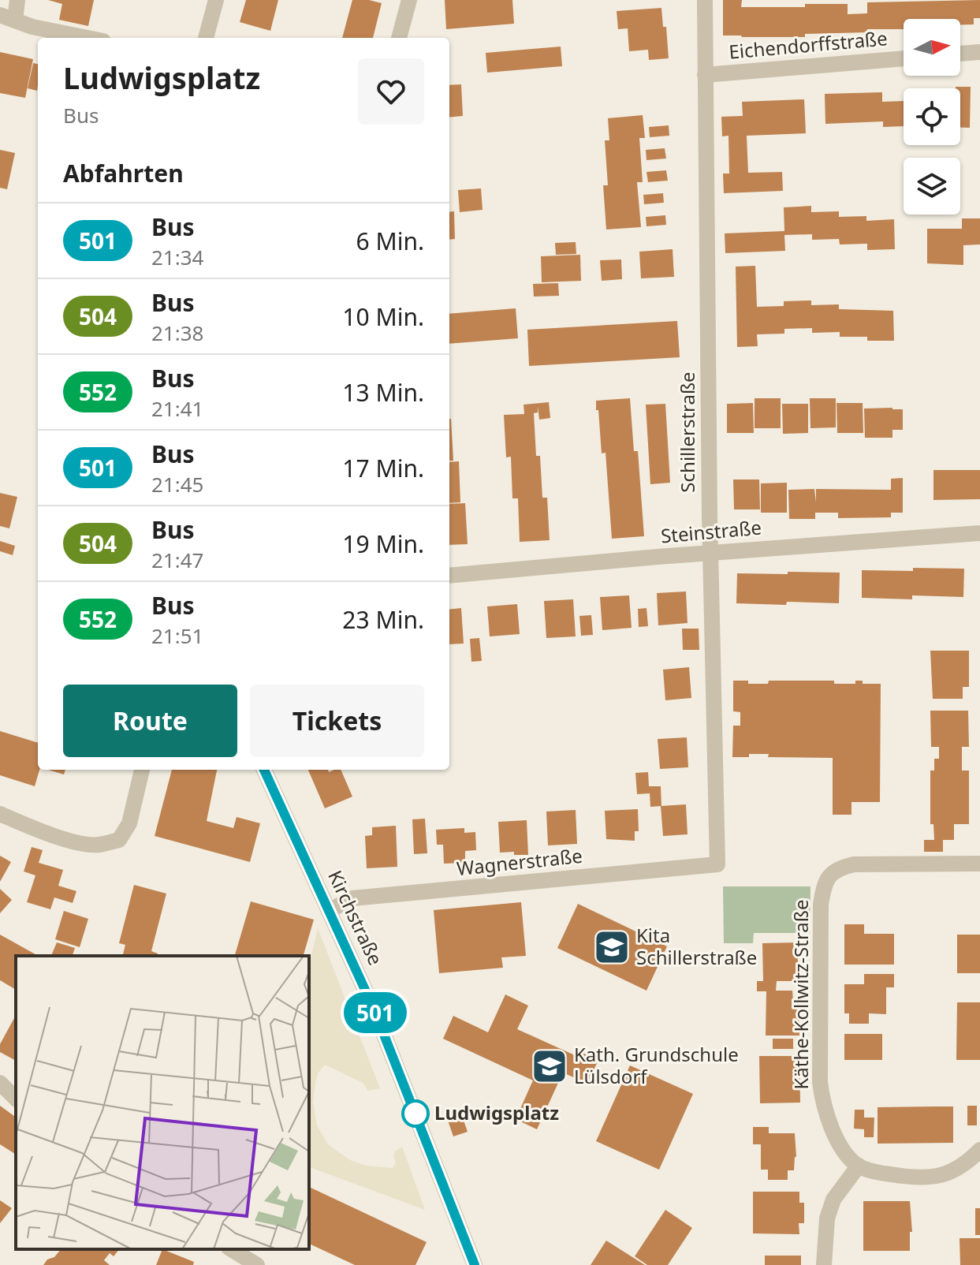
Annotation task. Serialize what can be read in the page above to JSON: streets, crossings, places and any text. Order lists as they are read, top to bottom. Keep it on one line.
{"streets":{"street":["Eichendorffstraße","Schillerstraße","Steinstraße","Wagnerstraße","Kirchstraße","Käthe-Kollwitz-Straße"]},"crossings":[["Eichendorffstraße","Schillerstraße"],["Schillerstraße","Steinstraße"],["Schillerstraße","Wagnerstraße"],["Wagnerstraße","Kirchstraße"]],"places":{"school or university":["Kita Schillerstraße","Kath. Grundschule Lülsdorf"],"other":["Ludwigsplatz"]},"lines":["bus line 501"],"north":"right","page":{"on_map":"501","heading":[["Ludwigsplatz","Bus"],"Abfahrten"],"list":[{"mark":"501","name":"Bus","note":"21:34","value":"6 Min."},{"mark":"504","name":"Bus","note":"21:38","value":"10 Min."},{"mark":"552","name":"Bus","note":"21:41","value":"13 Min."},{"mark":"501","name":"Bus","note":"21:45","value":"17 Min."},{"mark":"504","name":"Bus","note":"21:47","value":"19 Min."},{"mark":"552","name":"Bus","note":"21:51","value":"23 Min."}],"buttons":["Route","Tickets"]}}
